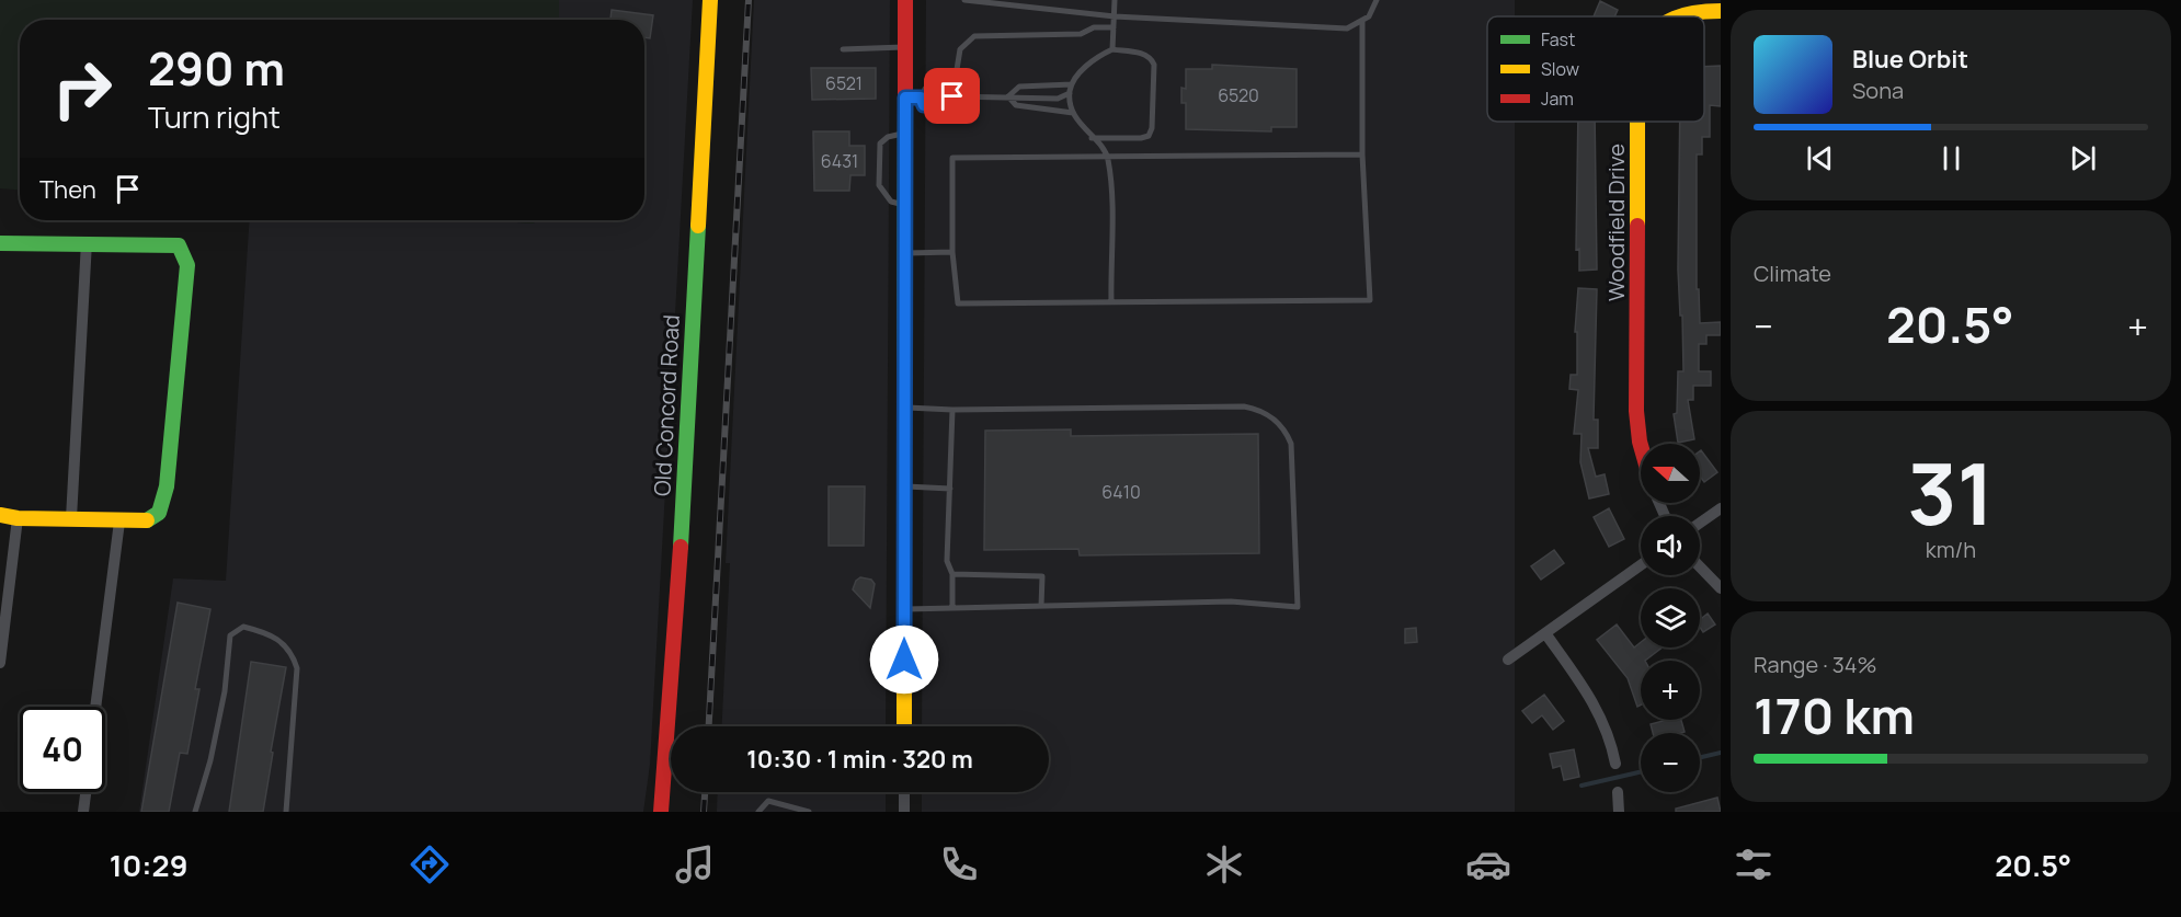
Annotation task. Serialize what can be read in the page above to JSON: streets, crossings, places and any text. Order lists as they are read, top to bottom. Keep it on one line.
{"streets":{"street":["Woodfield Drive","Old Concord Road"]},"house_numbers":["6521","6520","6431","6410"],"legend":["Fast","Slow","Jam"],"north":"left","page":{"turn":["290 m","Turn right"],"song":["Blue Orbit","Sona"],"then":"Then","tile":["Climate",["31","km/h"],["Range · 34%","170 km"]],"heat":["−","20.5°","+"],"map_buttons":["+","−"],"limit":"40","trip":"10:30 · 1 min · 320 m","tabs":["10:29","20.5°"]}}
